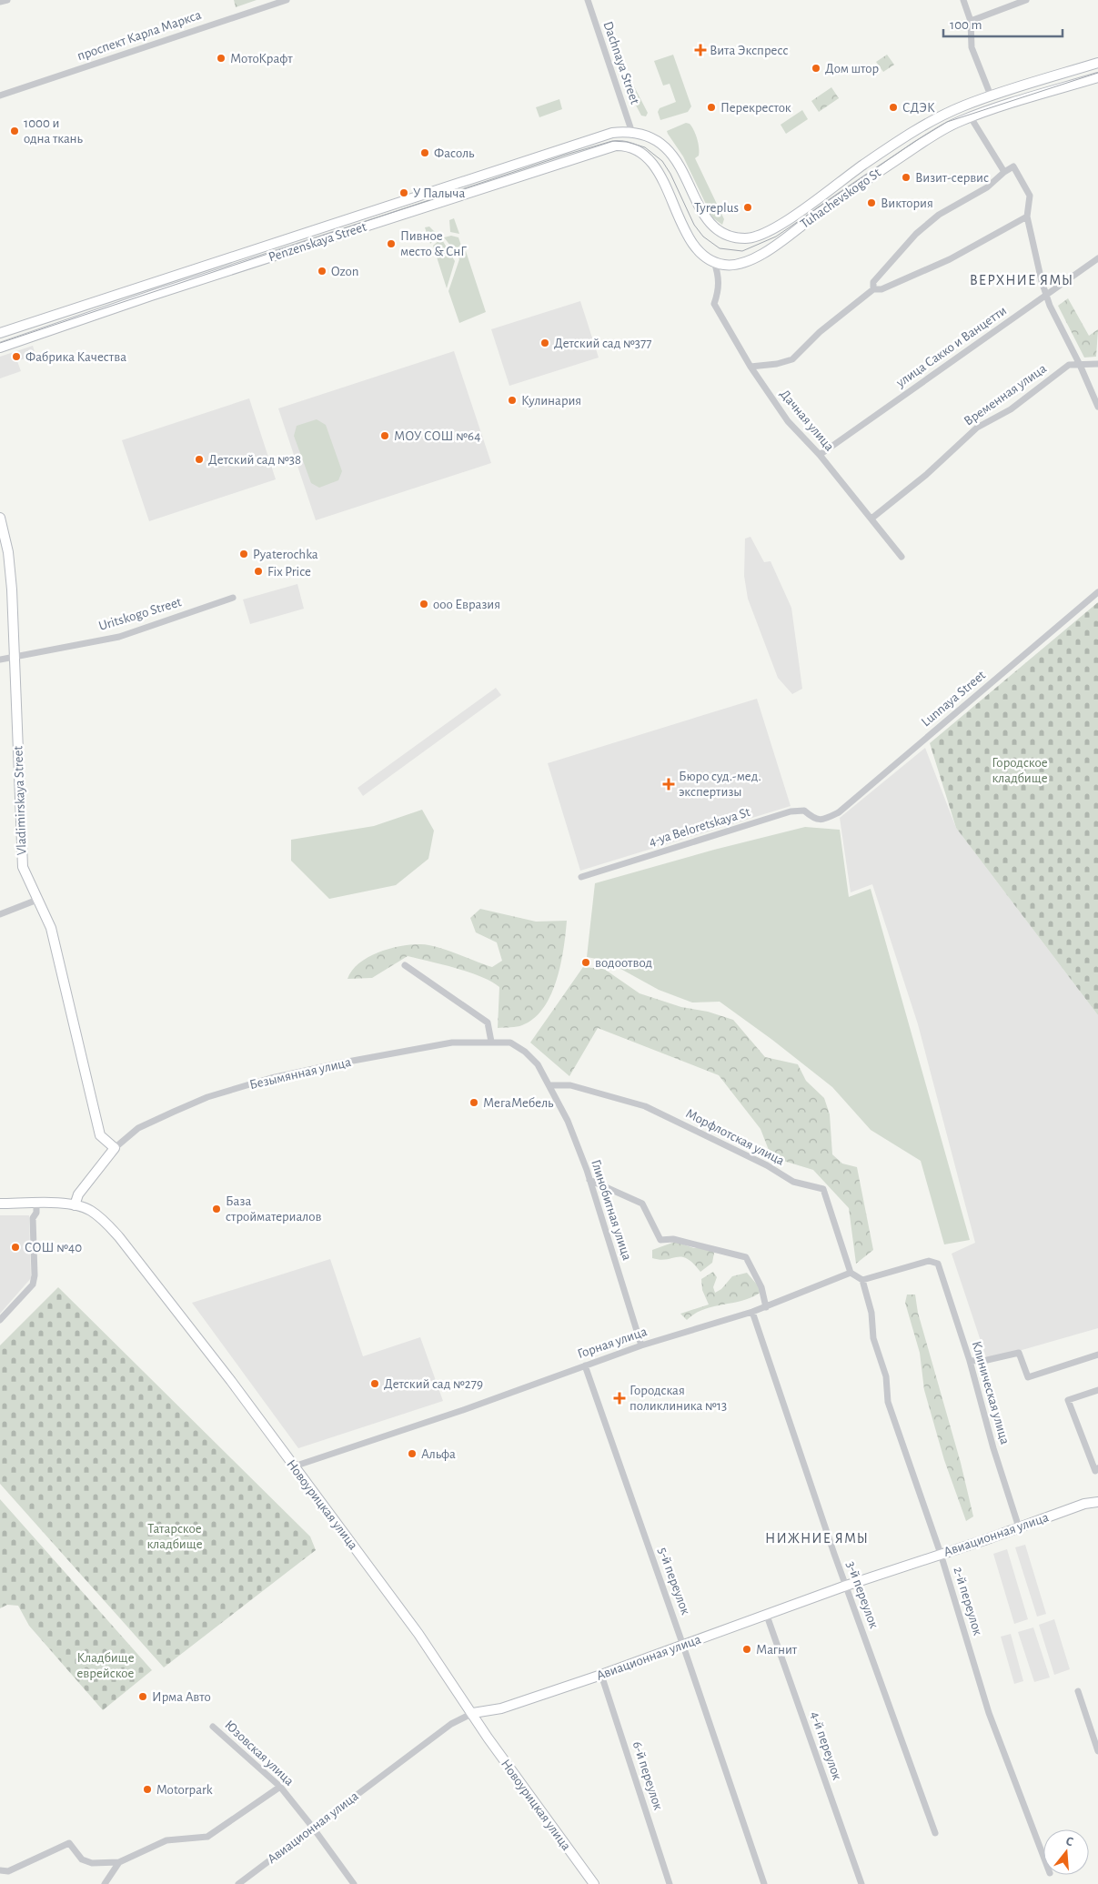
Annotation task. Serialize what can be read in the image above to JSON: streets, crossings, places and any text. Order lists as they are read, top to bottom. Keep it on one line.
{"streets":{"main road":["Tuhachevskogo St","Penzenskaya Street","Vladimirskaya Street","Безымянная улица","Новоурицкая улица","Авиационная улица"],"street":["проспект Карла Маркса","Dachnaya Street","улица Сакко и Ванцетти","Временная улица","Дачная улица","Uritskogo Street","Lunnaya Street","4-ya Beloretskaya St","Морфлотская улица","Глинобитная улица","Горная улица","Клиническая улица","5-й переулок","3-й переулок","2-й переулок","4-й переулок","Юзовская улица","6-й переулок"]},"crossings":[["Dachnaya Street","Tuhachevskogo St"],["Dachnaya Street","Penzenskaya Street"],["Tuhachevskogo St","Penzenskaya Street"],["Tuhachevskogo St","Дачная улица"],["улица Сакко и Ванцетти","Дачная улица"],["Временная улица","Дачная улица"],["Uritskogo Street","Vladimirskaya Street"],["Lunnaya Street","4-ya Beloretskaya St"],["Vladimirskaya Street","Безымянная улица"],["Безымянная улица","Морфлотская улица"],["Безымянная улица","Глинобитная улица"],["Безымянная улица","Новоурицкая улица"],["Морфлотская улица","Глинобитная улица"],["Морфлотская улица","Горная улица"],["Глинобитная улица","Горная улица"],["Горная улица","Новоурицкая улица"],["Горная улица","5-й переулок"],["Горная улица","3-й переулок"],["Клиническая улица","Авиационная улица"],["Клиническая улица","2-й переулок"],["Новоурицкая улица","Авиационная улица"],["Авиационная улица","5-й переулок"],["Авиационная улица","3-й переулок"],["Авиационная улица","2-й переулок"],["Авиационная улица","4-й переулок"],["Авиационная улица","Юзовская улица"],["Авиационная улица","6-й переулок"]],"districts":["ВЕРХНИЕ ЯМЫ","НИЖНИЕ ЯМЫ"],"parks":["Городское кладбище","Татарское кладбище","Кладбище еврейское"],"places":{"health":["Вита Экспресс","Бюро суд.-мед. экспертизы","Городская поликлиника №13"],"other":["МотоКрафт","Дом штор","Перекресток","СДЭК","1000 и одна ткань","Фасоль","Визит-сервис","У Палыча","Виктория","Tyreplus","Пивное место & СнГ","Ozon","Детский сад №377","Фабрика Качества","Кулинария","МОУ СОШ №64","Детский сад №38","Pyaterochka","Fix Price","ооо Евразия","водоотвод","МегаМебель","База стройматериалов","СОШ №40","Детский сад №279","Альфа","Магнит","Ирма Авто","Motorpark"]},"scale_bar":"100 m","north":"top"}
